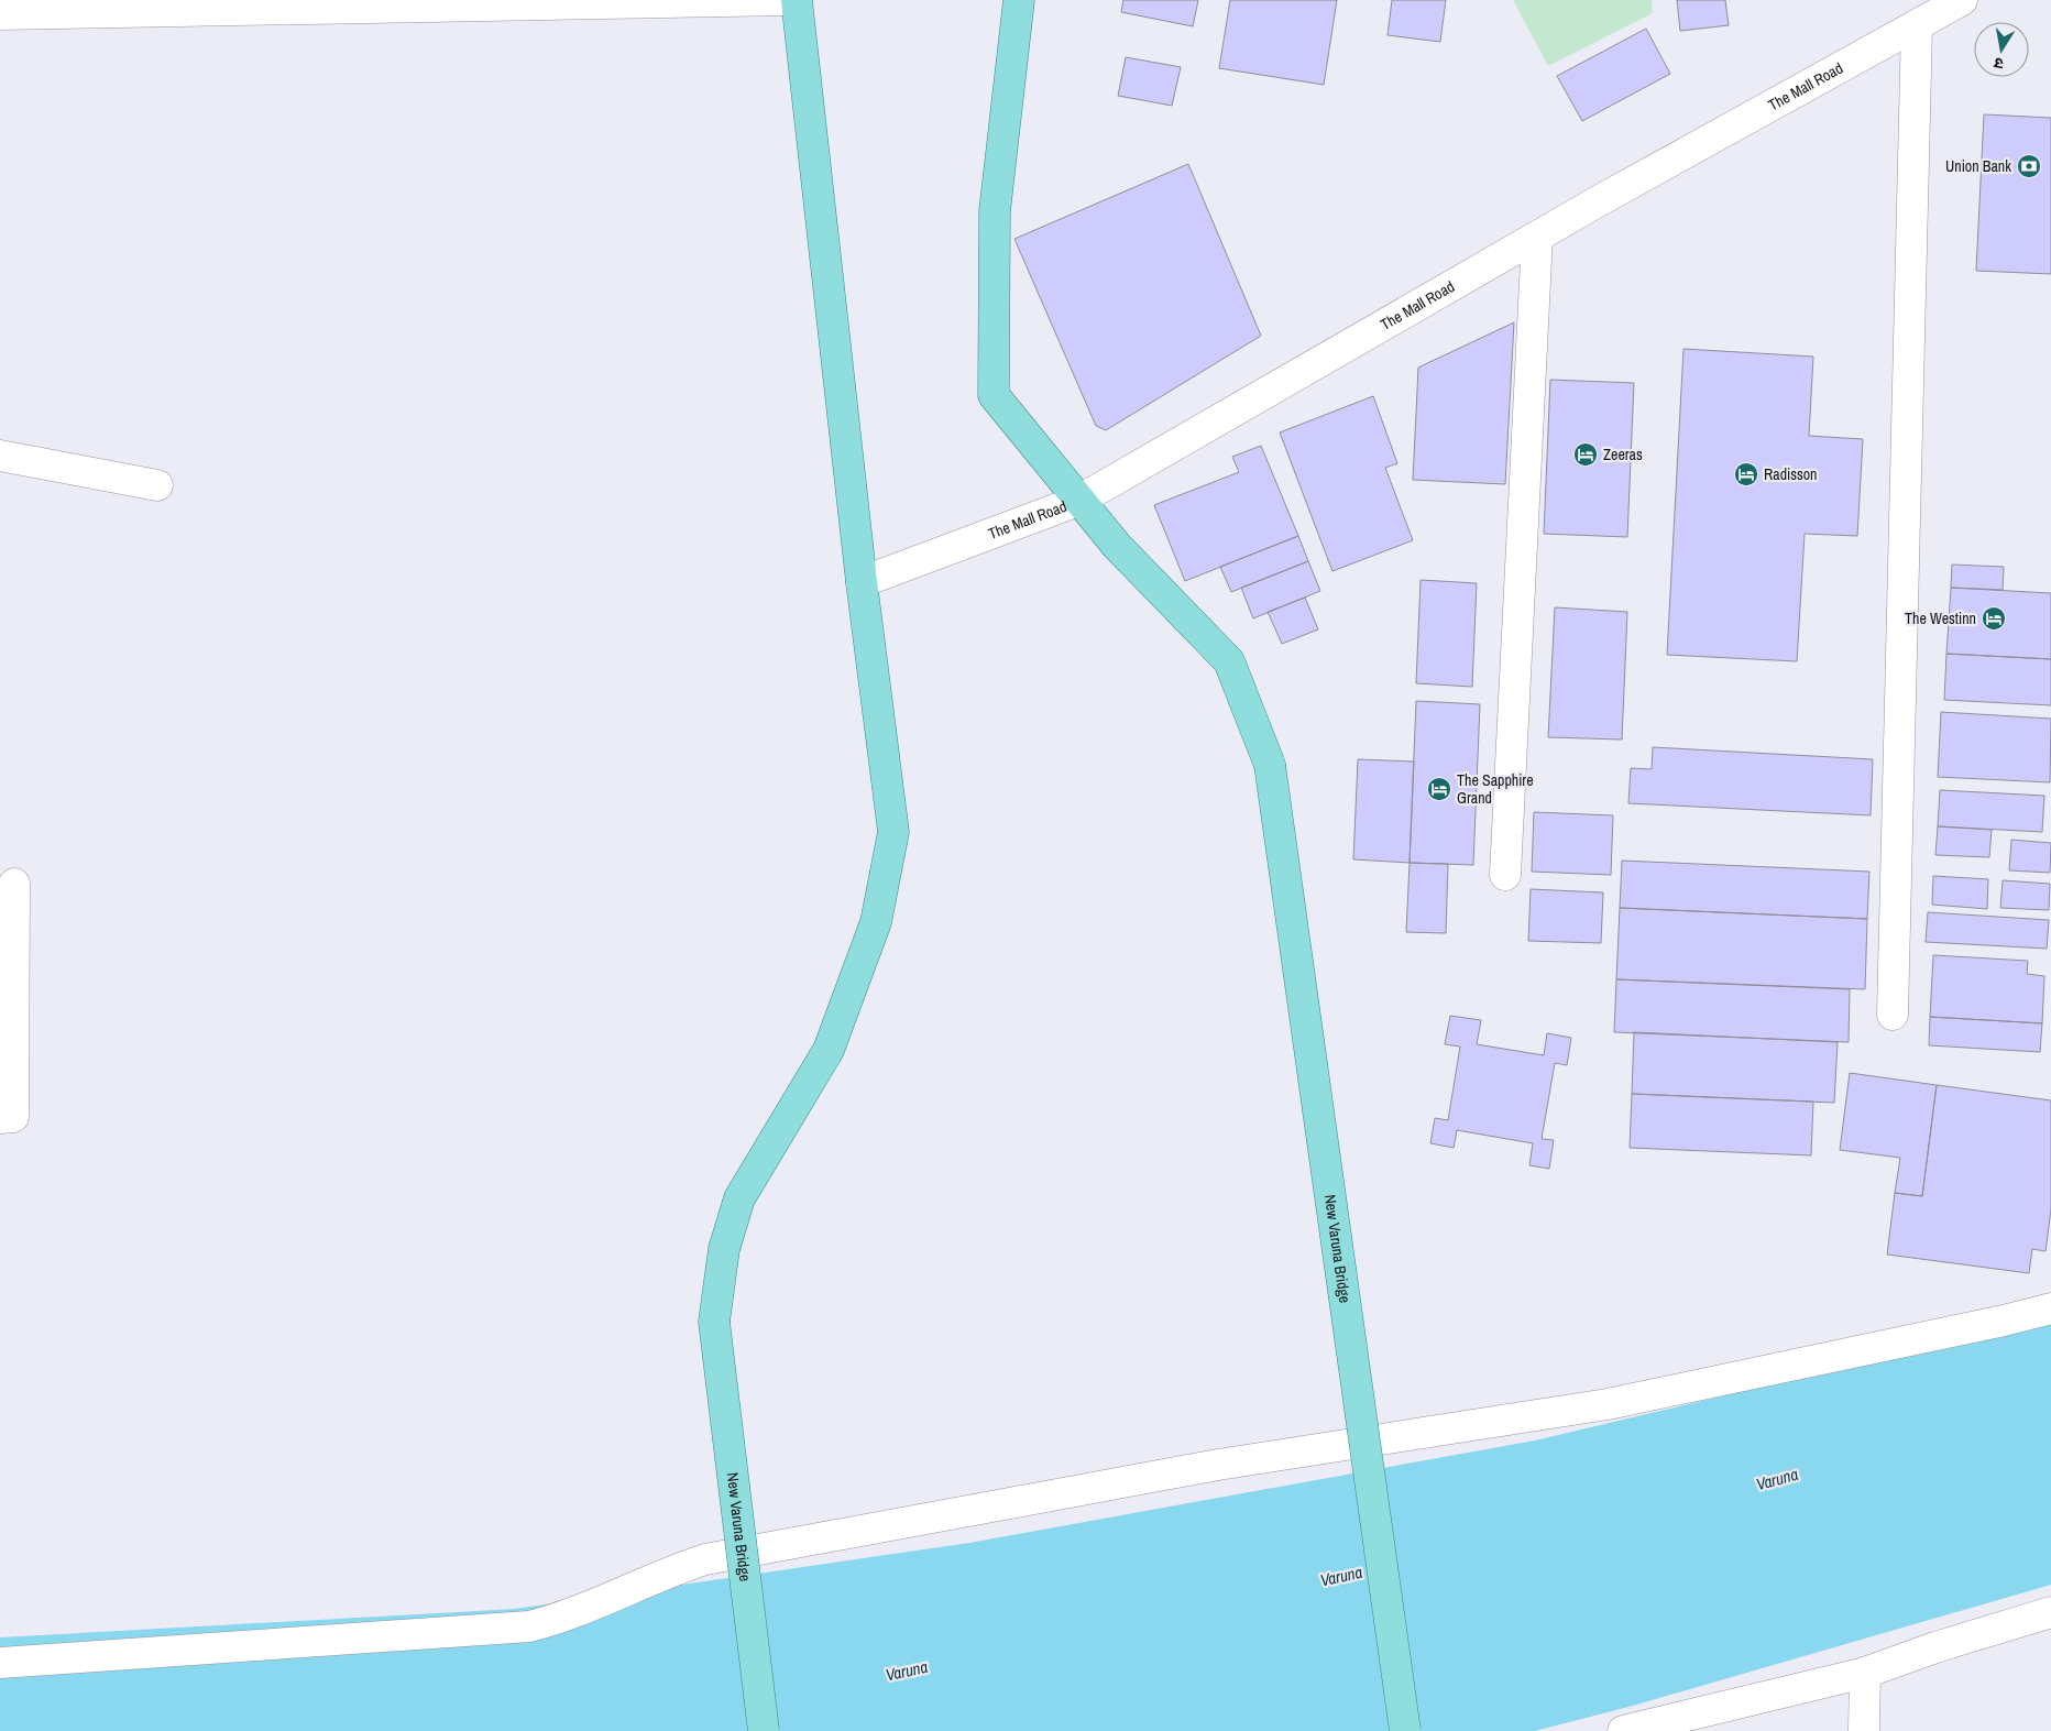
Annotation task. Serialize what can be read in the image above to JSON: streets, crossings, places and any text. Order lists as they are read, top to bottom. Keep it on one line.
{"streets":{"main road":["New Varuna Bridge"],"street":["The Mall Road"]},"crossings":[["The Mall Road","New Varuna Bridge"]],"water":["Varuna"],"places":{"bank":["Union Bank"],"hotel":["Zeeras","Radisson","The Westinn","The Sapphire Grand"]},"north":"bottom"}
